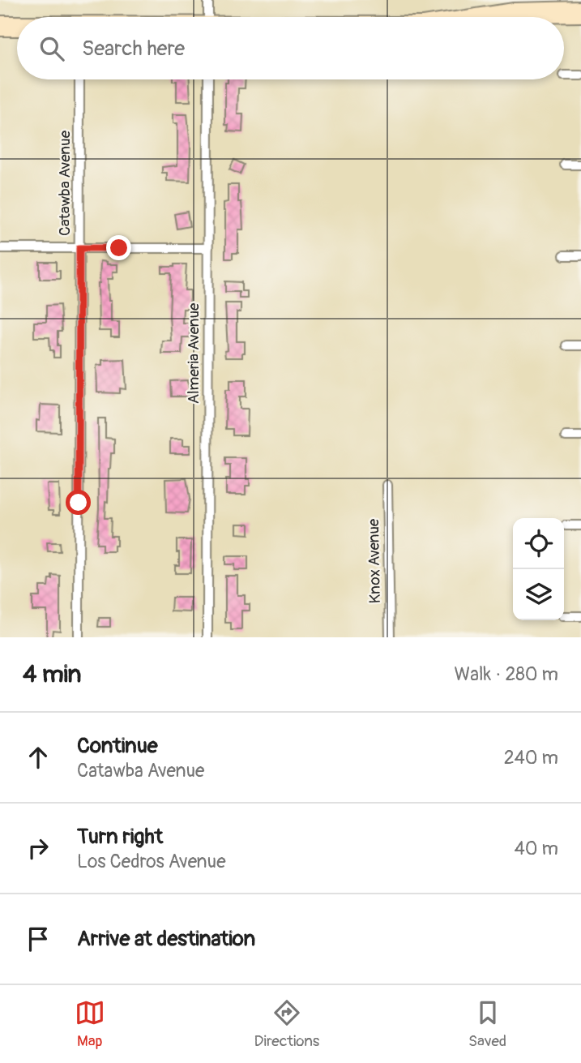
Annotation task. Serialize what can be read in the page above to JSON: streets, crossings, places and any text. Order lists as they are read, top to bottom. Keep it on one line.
{"streets":{"street":["Catawba Avenue","Almeria Avenue","Knox Avenue"]},"page":{"search":"Search here","heading":["4 min","Walk · 280 m"],"list":[["Continue","Catawba Avenue","240 m"],["Turn right","Los Cedros Avenue","40 m"],"Arrive at destination"],"nav":["Map","Directions","Saved"]}}
